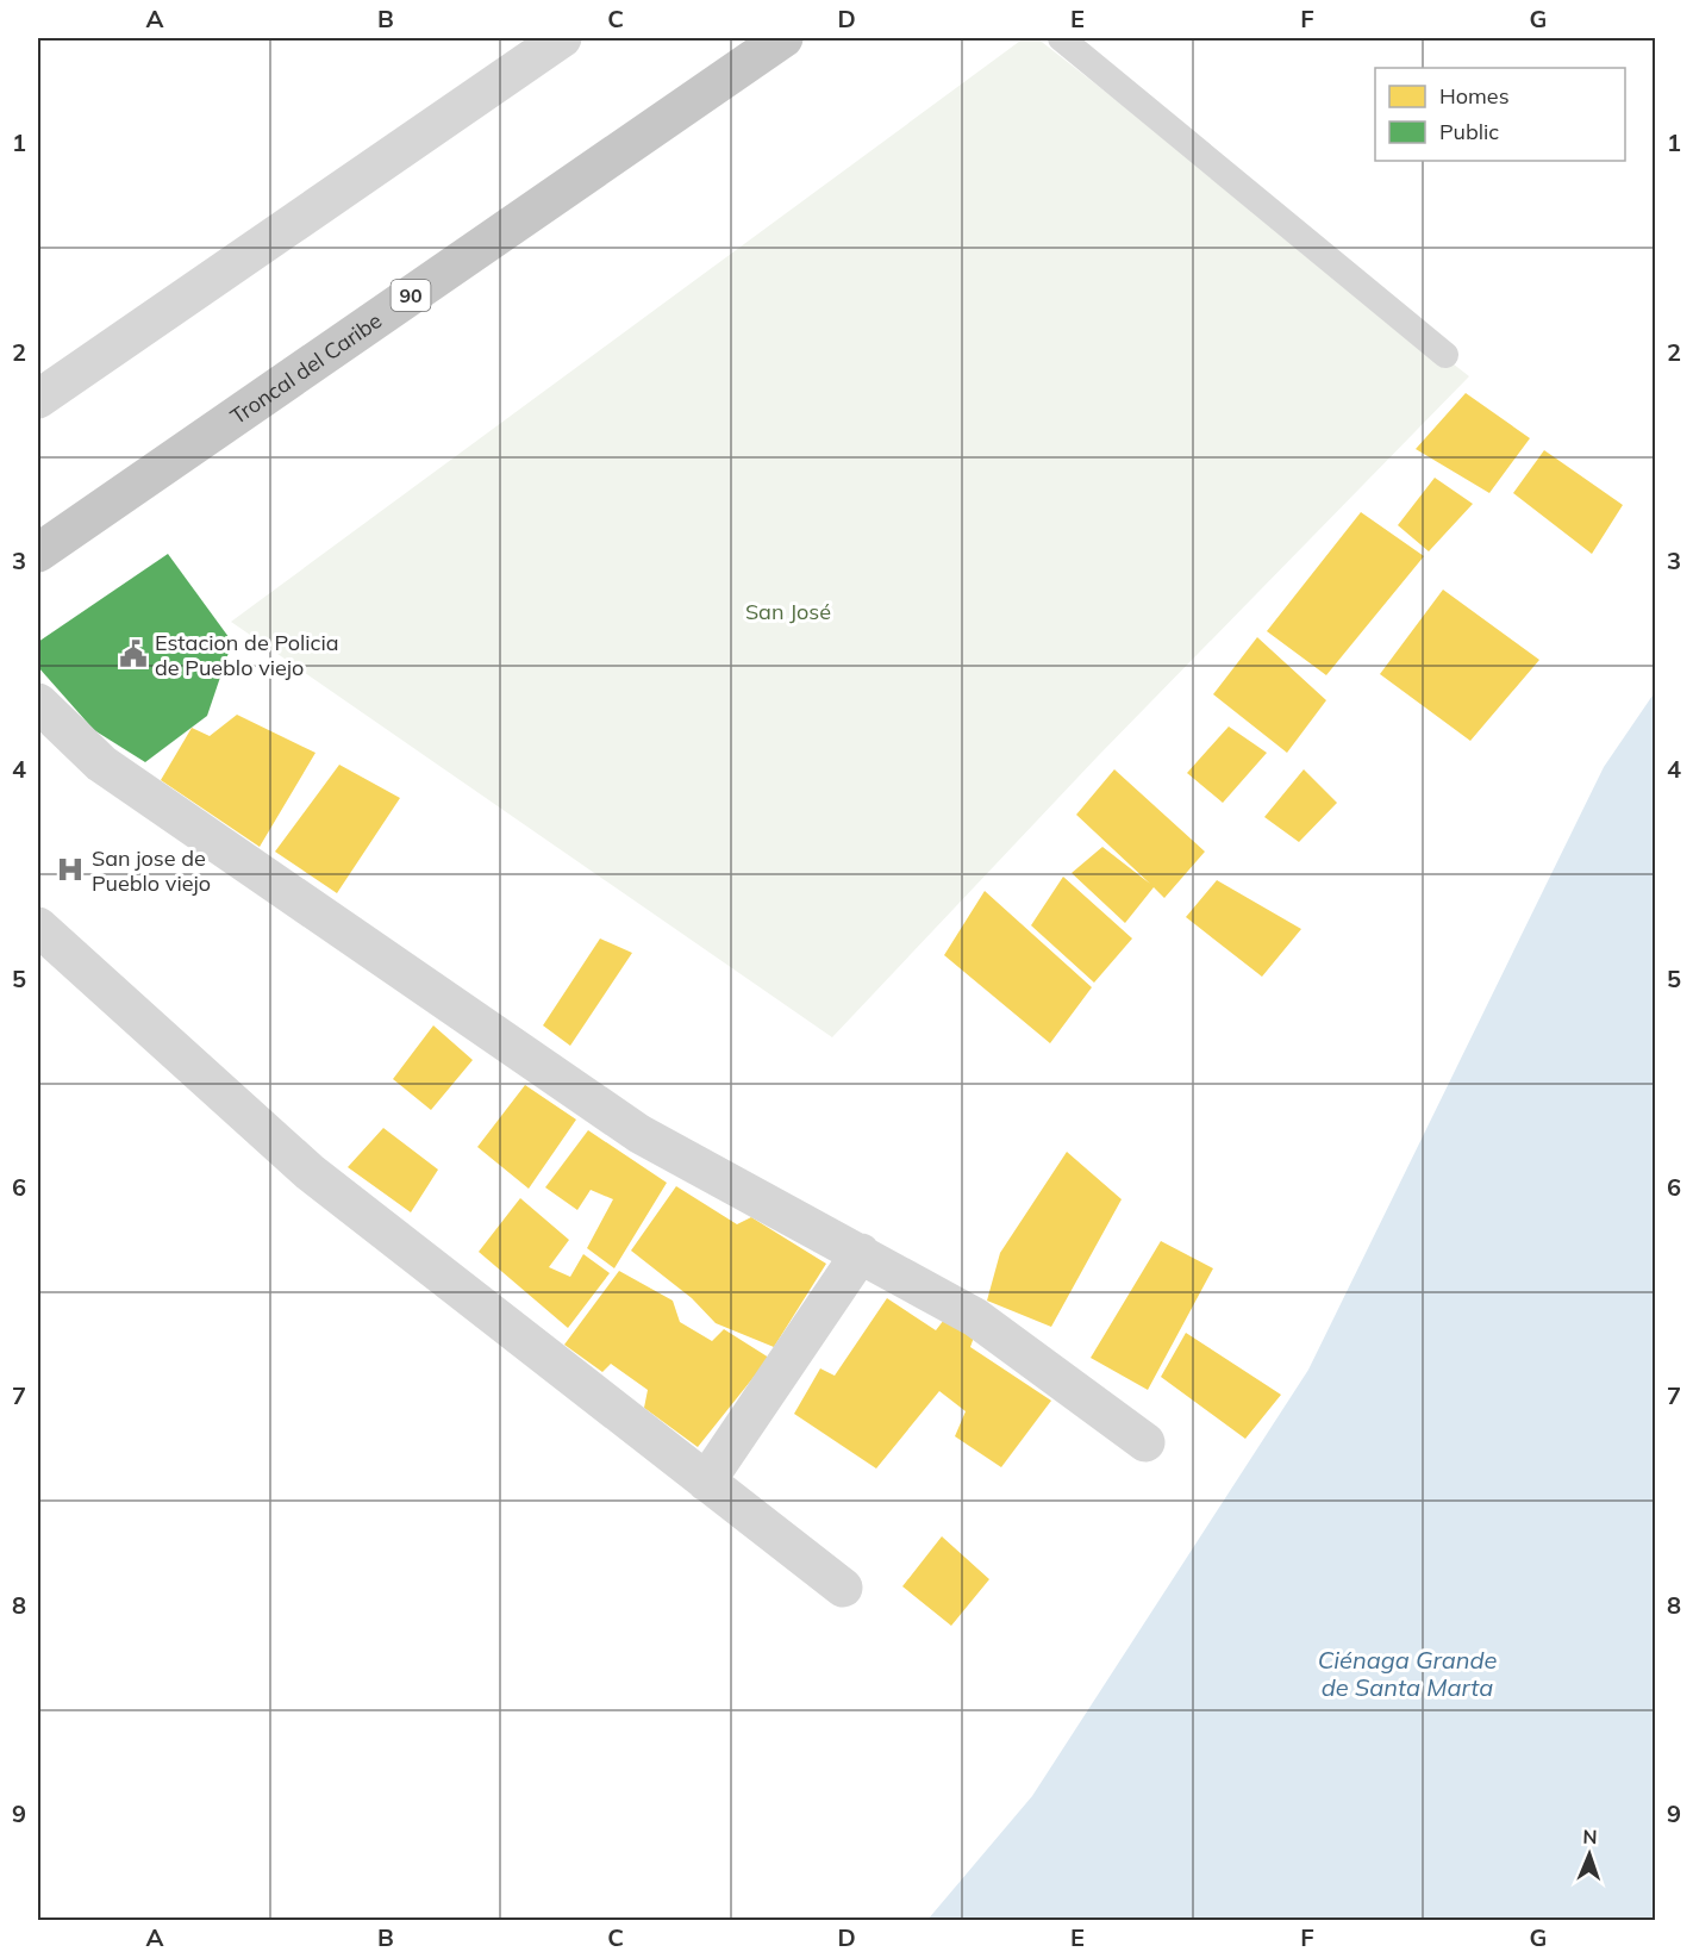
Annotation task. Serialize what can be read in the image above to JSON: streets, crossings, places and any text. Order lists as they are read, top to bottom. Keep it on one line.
{"streets":{"highway":["90","Troncal del Caribe"]},"water":["Ciénaga Grande de Santa Marta"],"parks":["San José"],"places":{"public building":["Estacion de Policia de Pueblo viejo"],"hospital":["San jose de Pueblo viejo"]},"legend":["Homes","Public"],"north":"top","grid":{"columns":["A","B","C","D","E","F","G"],"rows":["1","2","3","4","5","6","7","8","9"]}}
